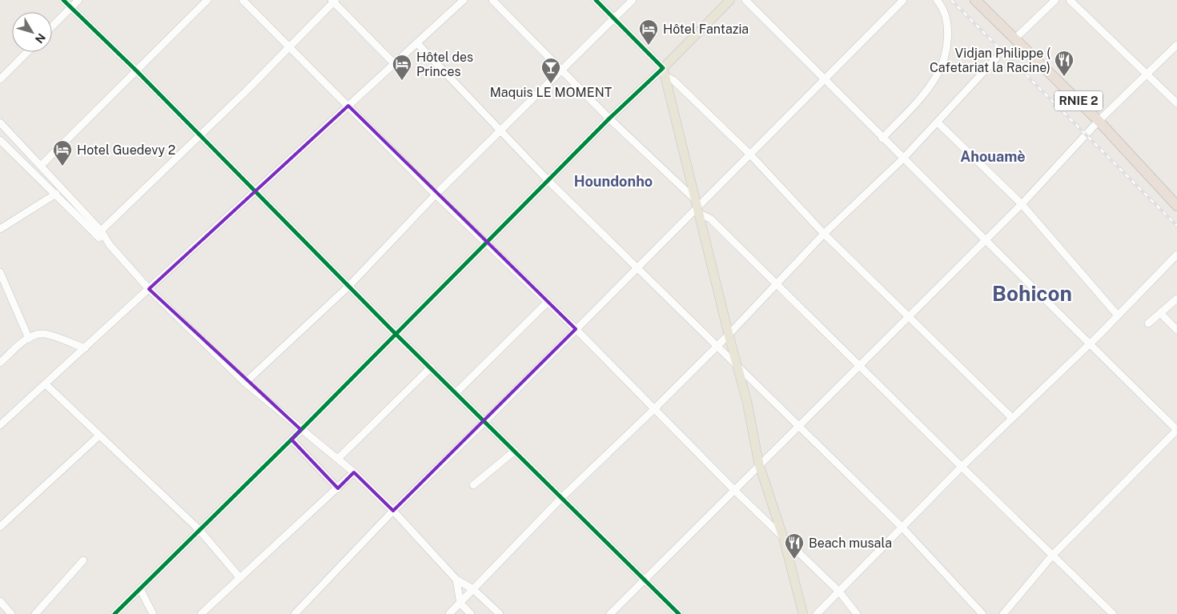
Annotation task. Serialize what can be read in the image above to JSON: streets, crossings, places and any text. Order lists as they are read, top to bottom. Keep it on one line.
{"streets":{"highway":["RNIE 2"]},"districts":["Ahouamè","Houndonho","Bohicon"],"places":{"hotel":["Hôtel Fantazia","Hôtel des Princes","Hotel Guedevy 2"],"restaurant":["Vidjan Philippe ( Cafetariat la Racine)","Beach musala"],"bar":["Maquis LE MOMENT"]},"north":"bottom right"}
